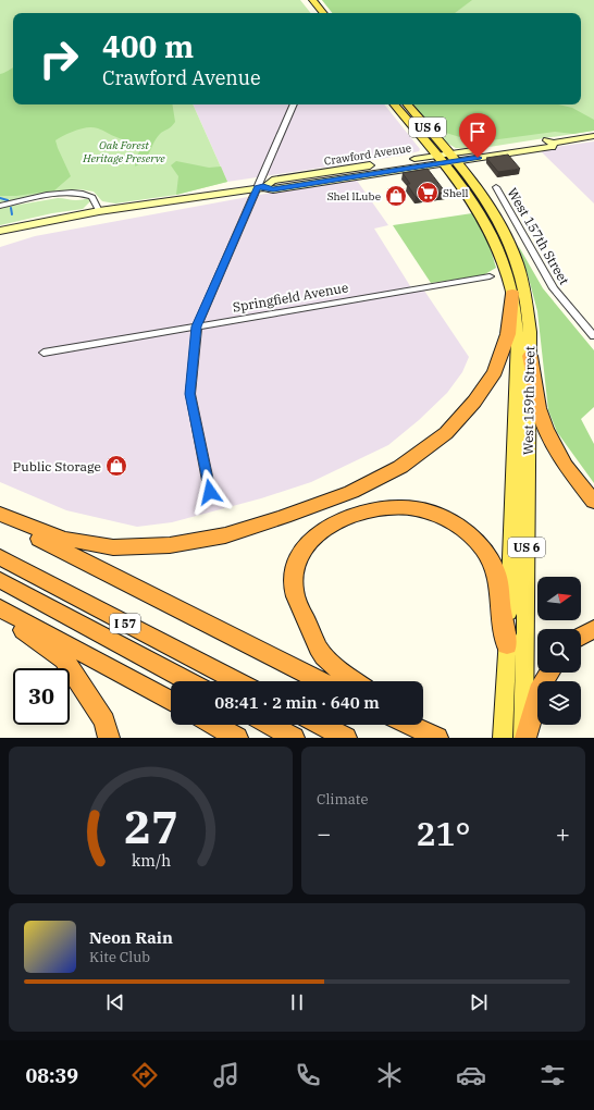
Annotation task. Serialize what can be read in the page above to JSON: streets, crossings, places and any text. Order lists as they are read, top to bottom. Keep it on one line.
{"streets":{"highway":["I 57"],"main road":["US 6","Crawford Avenue","West 159th Street"],"street":["West 157th Street","Springfield Avenue"]},"crossings":[["Crawford Avenue","West 159th Street"]],"parks":["Oak Forest Heritage Preserve"],"places":{"supermarket":["Shell"],"shop":["Shel lLube","Public Storage"]},"north":"right","page":{"turn":["400 m","Crawford Avenue"],"limit":"30","trip":"08:41 · 2 min · 640 m","tile":"Climate","heat":["−","21°","+"],"song":["Neon Rain","Kite Club"],"tabs":"08:39","gauge":["27","km/h"]}}
